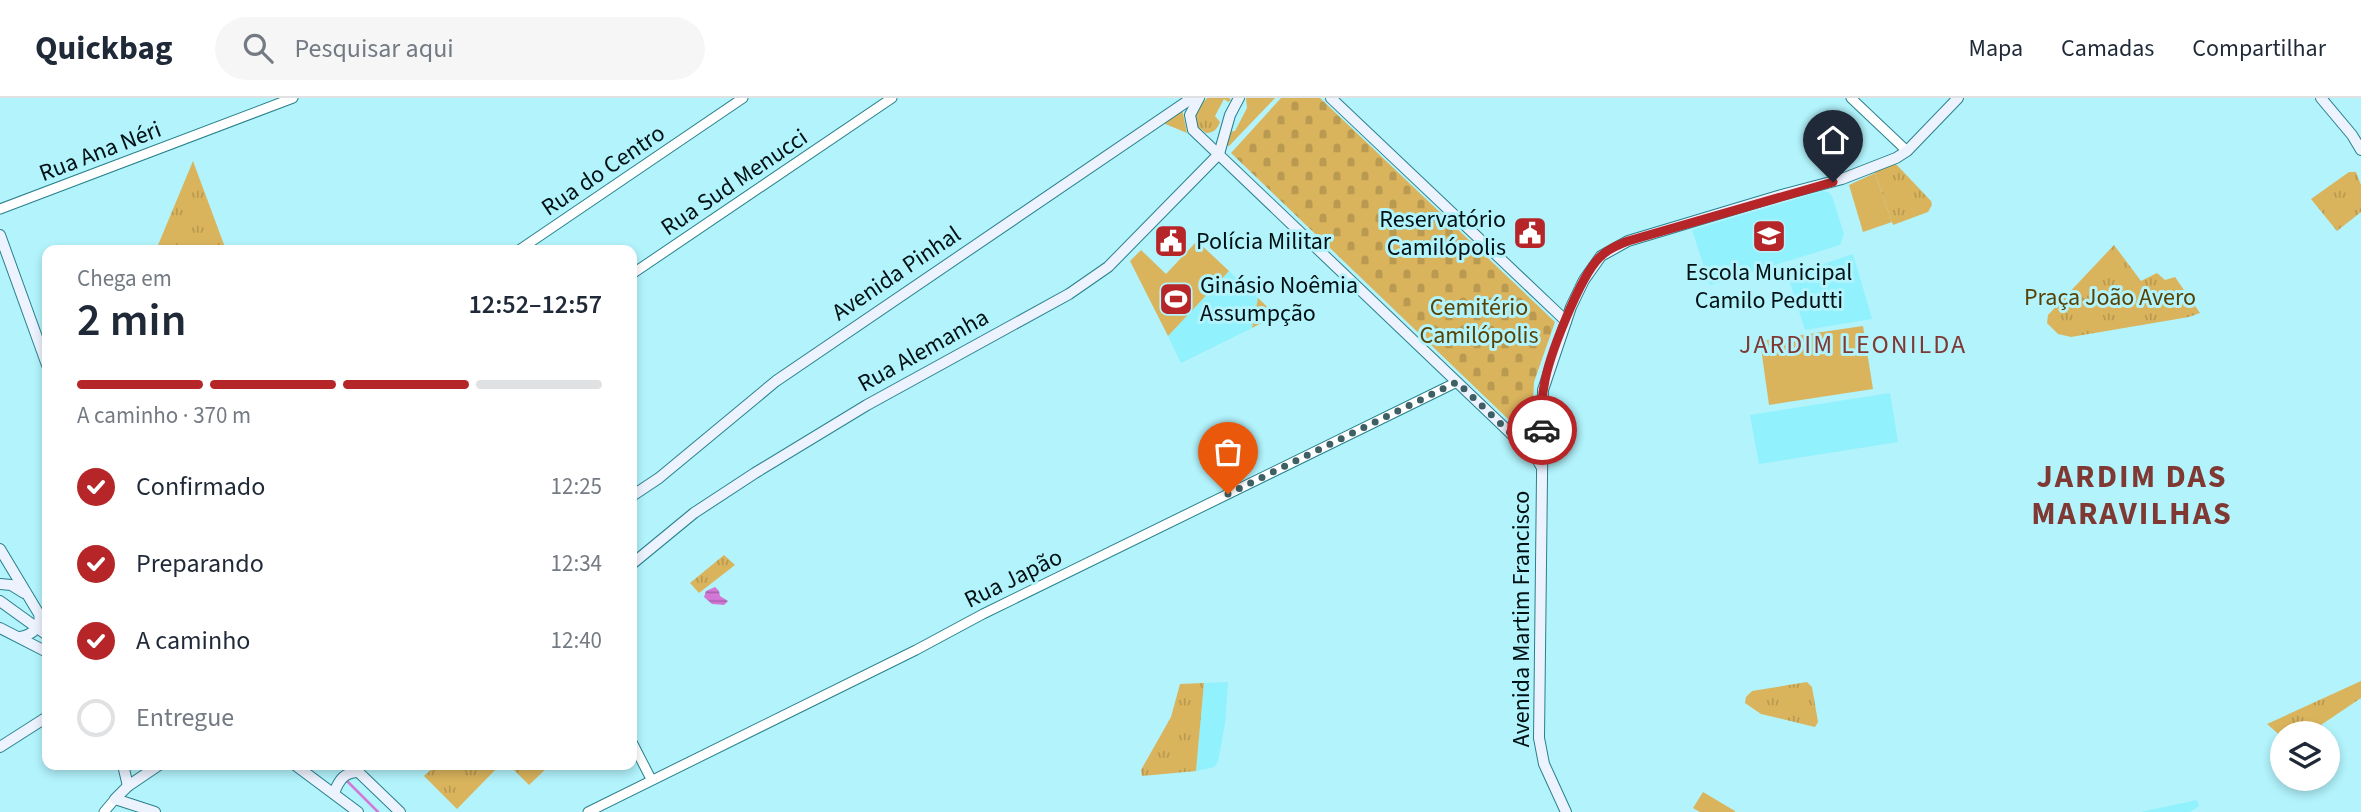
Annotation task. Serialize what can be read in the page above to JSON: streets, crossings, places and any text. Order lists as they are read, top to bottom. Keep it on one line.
{"streets":{"main road":["Avenida Pinhal","Rua Alemanha","Avenida Martim Francisco"],"street":["Rua Ana Néri","Rua do Centro","Rua Sud Menucci","Rua Japão"]},"districts":["JARDIM LEONILDA","JARDIM DAS MARAVILHAS"],"parks":["Praça João Avero","Cemitério Camilópolis"],"places":{"public building":["Reservatório Camilópolis","Polícia Militar"],"school or university":["Escola Municipal Camilo Pedutti"],"sports":["Ginásio Noêmia Assumpção"]},"page":{"header":"Quickbag","search":"Pesquisar aqui","nav":["Mapa","Camadas","Compartilhar"],"heading":["2 min","Chega em","12:52–12:57"],"bar":"A caminho · 370 m","list":[["Confirmado","12:25"],["Preparando","12:34"],["A caminho","12:40"],"Entregue"]}}
